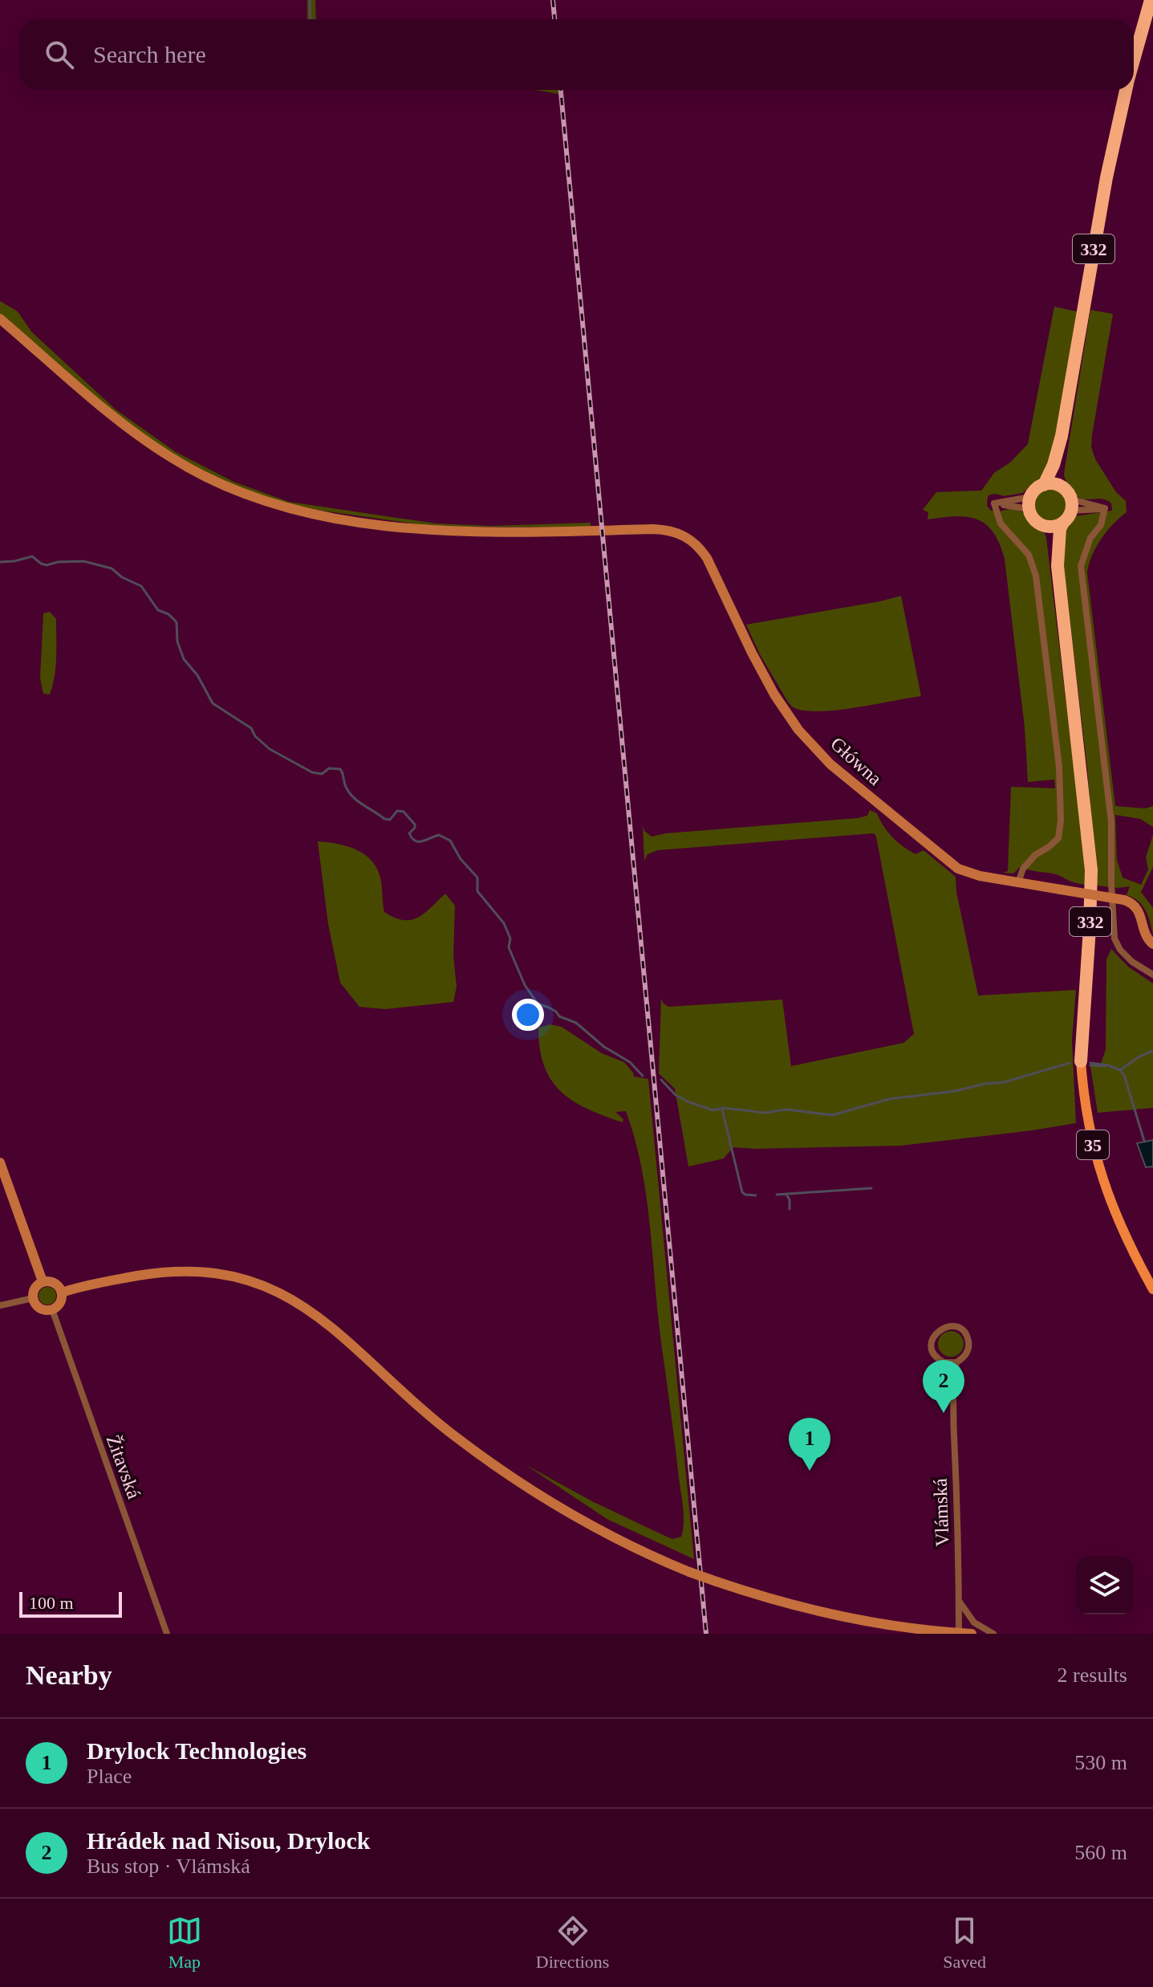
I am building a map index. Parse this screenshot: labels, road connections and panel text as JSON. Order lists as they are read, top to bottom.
{
  "streets": {
    "highway": ["332"],
    "main road": ["35"],
    "street": ["Główna", "Žitavská", "Vlámská"]
  },
  "crossings": [
    ["332", "35"]
  ],
  "scale_bar": "100 m",
  "page": {
    "search": "Search here",
    "pins": ["2", "1"],
    "scale": "100 m",
    "heading": ["Nearby", "2 results"],
    "list": [
      {
        "mark": "1",
        "name": "Drylock Technologies",
        "note": "Place",
        "value": "530 m"
      },
      {
        "mark": "2",
        "name": "Hrádek nad Nisou, Drylock",
        "note": "Bus stop · Vlámská",
        "value": "560 m"
      }
    ],
    "nav": ["Map", "Directions", "Saved"]
  }
}
